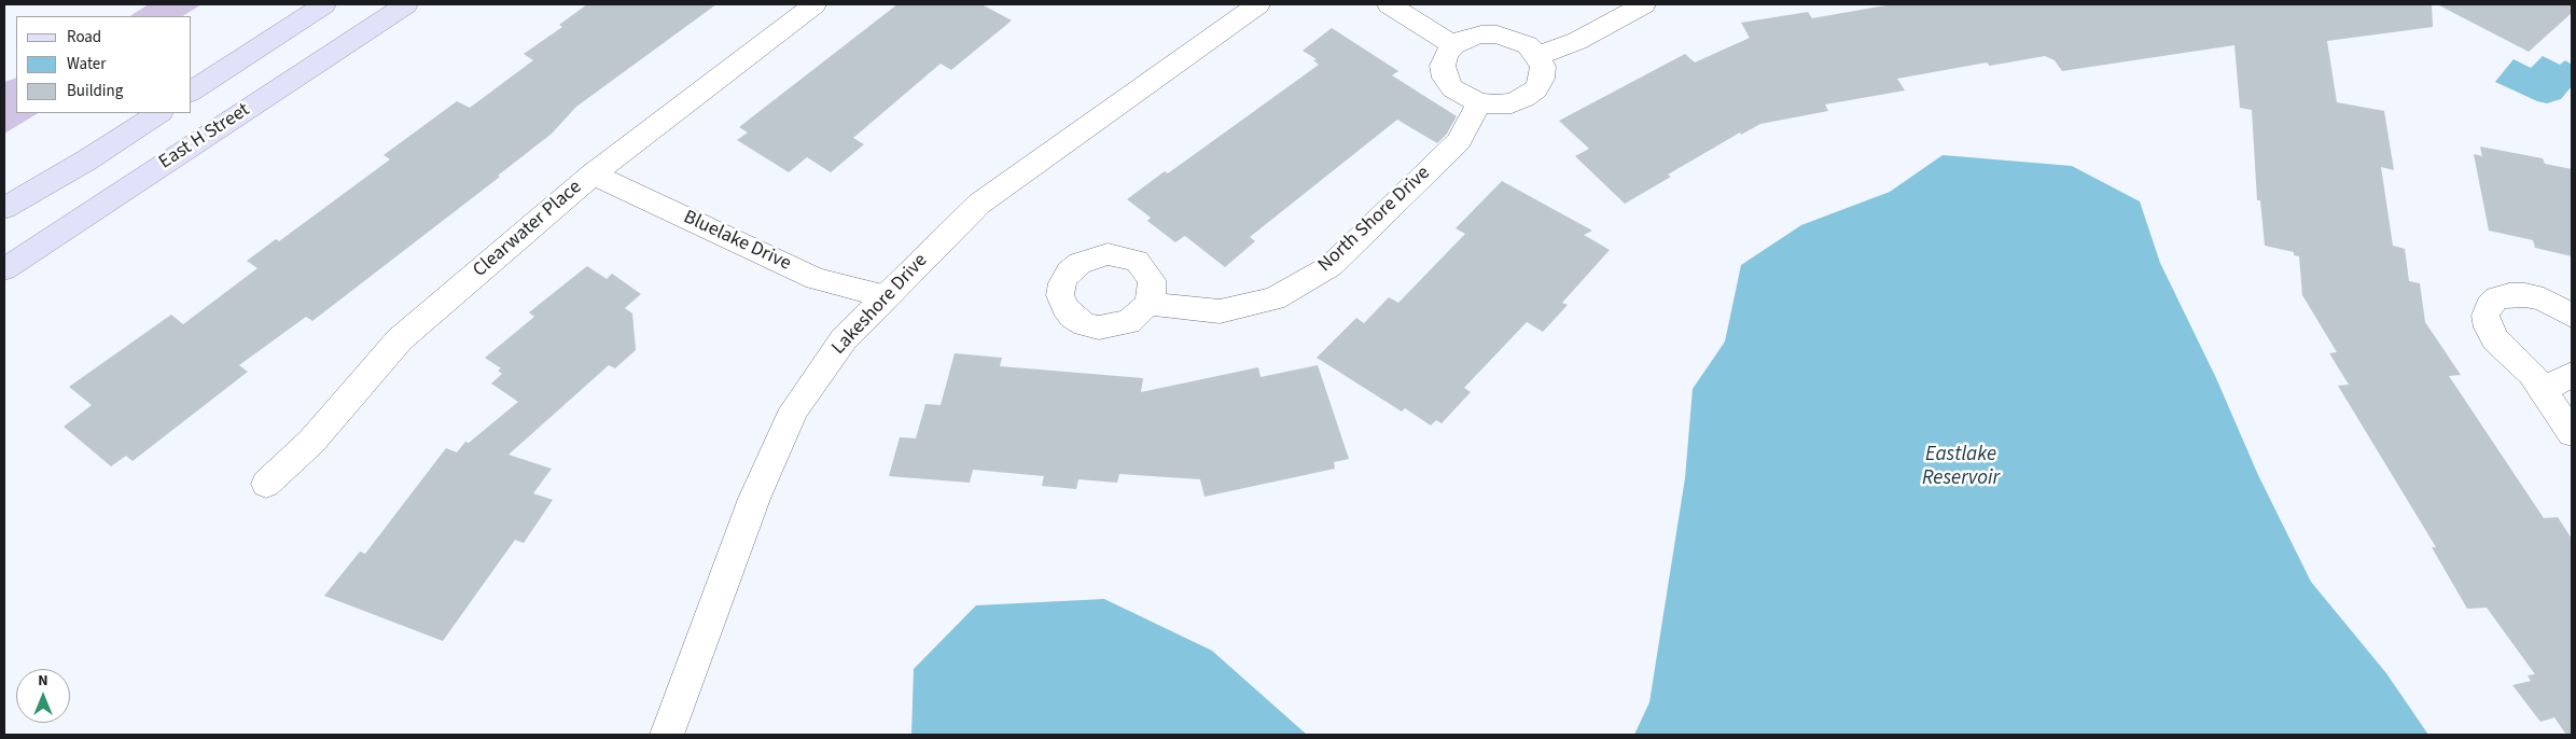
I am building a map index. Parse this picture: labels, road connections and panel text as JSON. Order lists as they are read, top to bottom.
{
  "streets": {
    "main road": ["East H Street"],
    "street": [
      "North Shore Drive",
      "Clearwater Place",
      "Bluelake Drive",
      "Lakeshore Drive"
    ]
  },
  "crossings": [
    ["Clearwater Place", "Bluelake Drive"],
    ["Bluelake Drive", "Lakeshore Drive"]
  ],
  "water": ["Eastlake Reservoir"],
  "legend": ["Road", "Water", "Building"],
  "north": "top"
}
